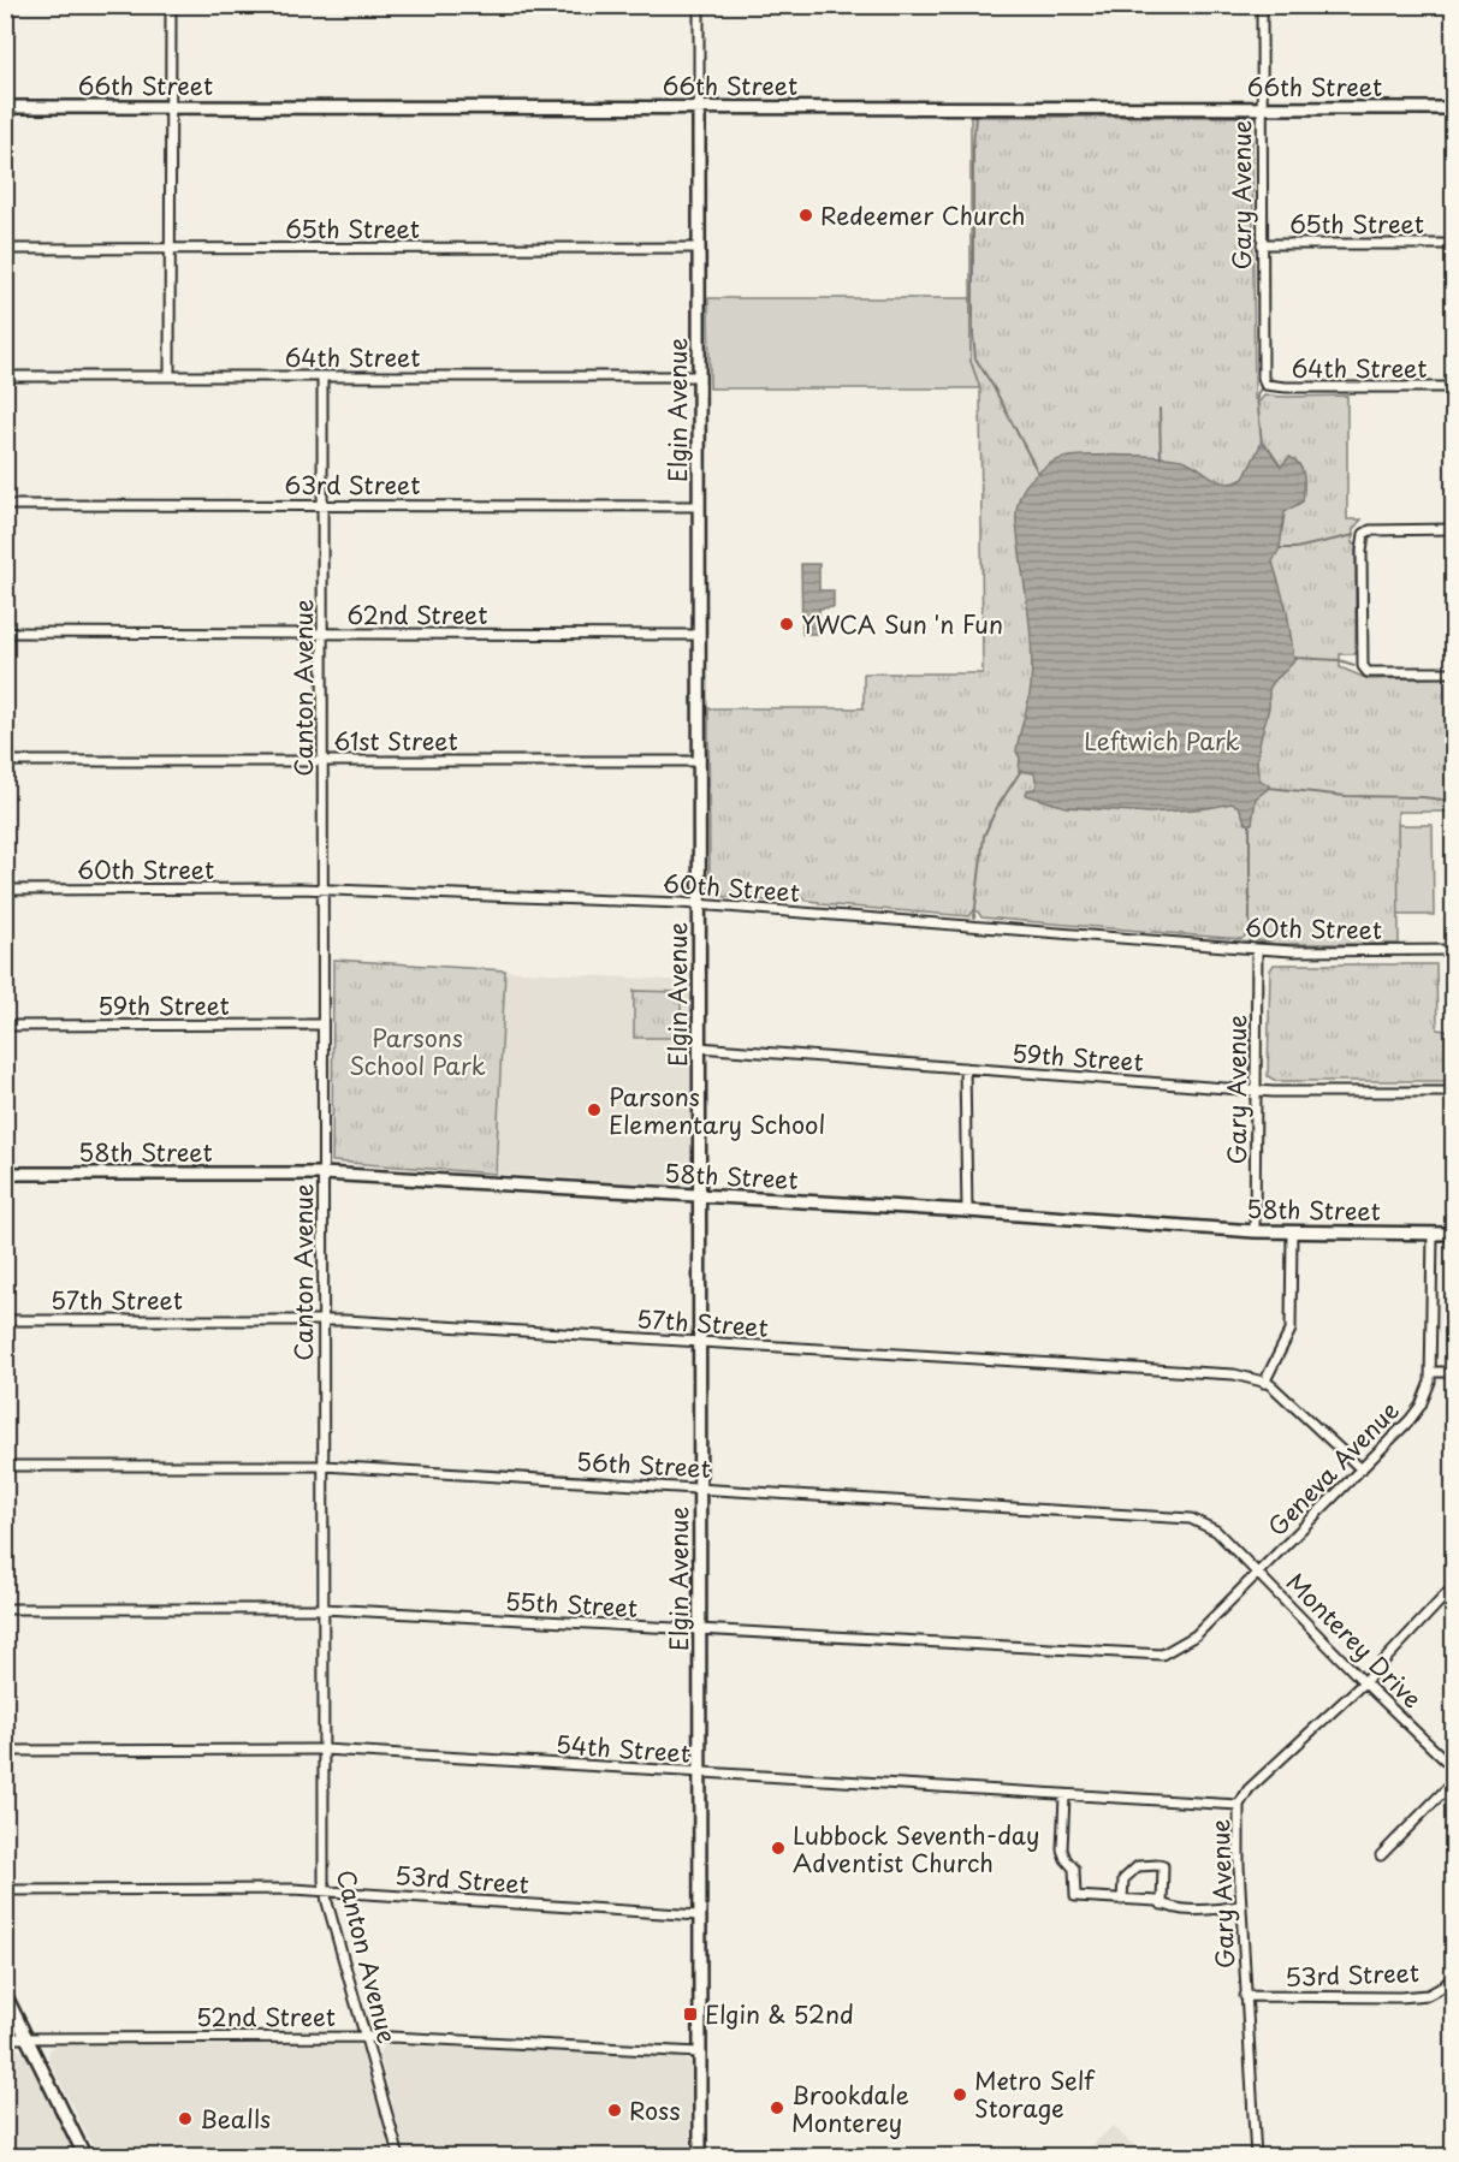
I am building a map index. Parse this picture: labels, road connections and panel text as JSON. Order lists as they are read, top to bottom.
{
  "streets": {
    "street": [
      "66th Street",
      "Gary Avenue",
      "65th Street",
      "64th Street",
      "Elgin Avenue",
      "63rd Street",
      "62nd Street",
      "Canton Avenue",
      "61st Street",
      "60th Street",
      "59th Street",
      "58th Street",
      "57th Street",
      "56th Street",
      "Geneva Avenue",
      "55th Street",
      "Monterey Drive",
      "54th Street",
      "53rd Street",
      "52nd Street"
    ]
  },
  "crossings": [
    ["66th Street", "Gary Avenue"],
    ["66th Street", "Elgin Avenue"],
    ["Gary Avenue", "65th Street"],
    ["Gary Avenue", "64th Street"],
    ["Gary Avenue", "60th Street"],
    ["Gary Avenue", "59th Street"],
    ["Gary Avenue", "58th Street"],
    ["Gary Avenue", "Monterey Drive"],
    ["Gary Avenue", "54th Street"],
    ["Gary Avenue", "53rd Street"],
    ["65th Street", "Elgin Avenue"],
    ["64th Street", "Elgin Avenue"],
    ["64th Street", "Canton Avenue"],
    ["Elgin Avenue", "63rd Street"],
    ["Elgin Avenue", "62nd Street"],
    ["Elgin Avenue", "61st Street"],
    ["Elgin Avenue", "60th Street"],
    ["Elgin Avenue", "59th Street"],
    ["Elgin Avenue", "58th Street"],
    ["Elgin Avenue", "57th Street"],
    ["Elgin Avenue", "56th Street"],
    ["Elgin Avenue", "55th Street"],
    ["Elgin Avenue", "54th Street"],
    ["Elgin Avenue", "53rd Street"],
    ["Elgin Avenue", "52nd Street"],
    ["63rd Street", "Canton Avenue"],
    ["62nd Street", "Canton Avenue"],
    ["Canton Avenue", "61st Street"],
    ["Canton Avenue", "60th Street"],
    ["Canton Avenue", "59th Street"],
    ["Canton Avenue", "58th Street"],
    ["Canton Avenue", "57th Street"],
    ["Canton Avenue", "56th Street"],
    ["Canton Avenue", "55th Street"],
    ["Canton Avenue", "54th Street"],
    ["Canton Avenue", "53rd Street"],
    ["Canton Avenue", "52nd Street"],
    ["58th Street", "Geneva Avenue"],
    ["57th Street", "Geneva Avenue"],
    ["56th Street", "Geneva Avenue"],
    ["56th Street", "Monterey Drive"],
    ["Geneva Avenue", "55th Street"],
    ["Geneva Avenue", "Monterey Drive"]
  ],
  "parks": ["Leftwich Park", "Parsons School Park"],
  "places": {
    "other": [
      "Redeemer Church",
      "YWCA Sun 'n Fun",
      "Parsons Elementary School",
      "Lubbock Seventh-day Adventist Church",
      "Metro Self Storage",
      "Brookdale Monterey",
      "Ross",
      "Bealls"
    ],
    "transit": ["Elgin & 52nd"]
  }
}
